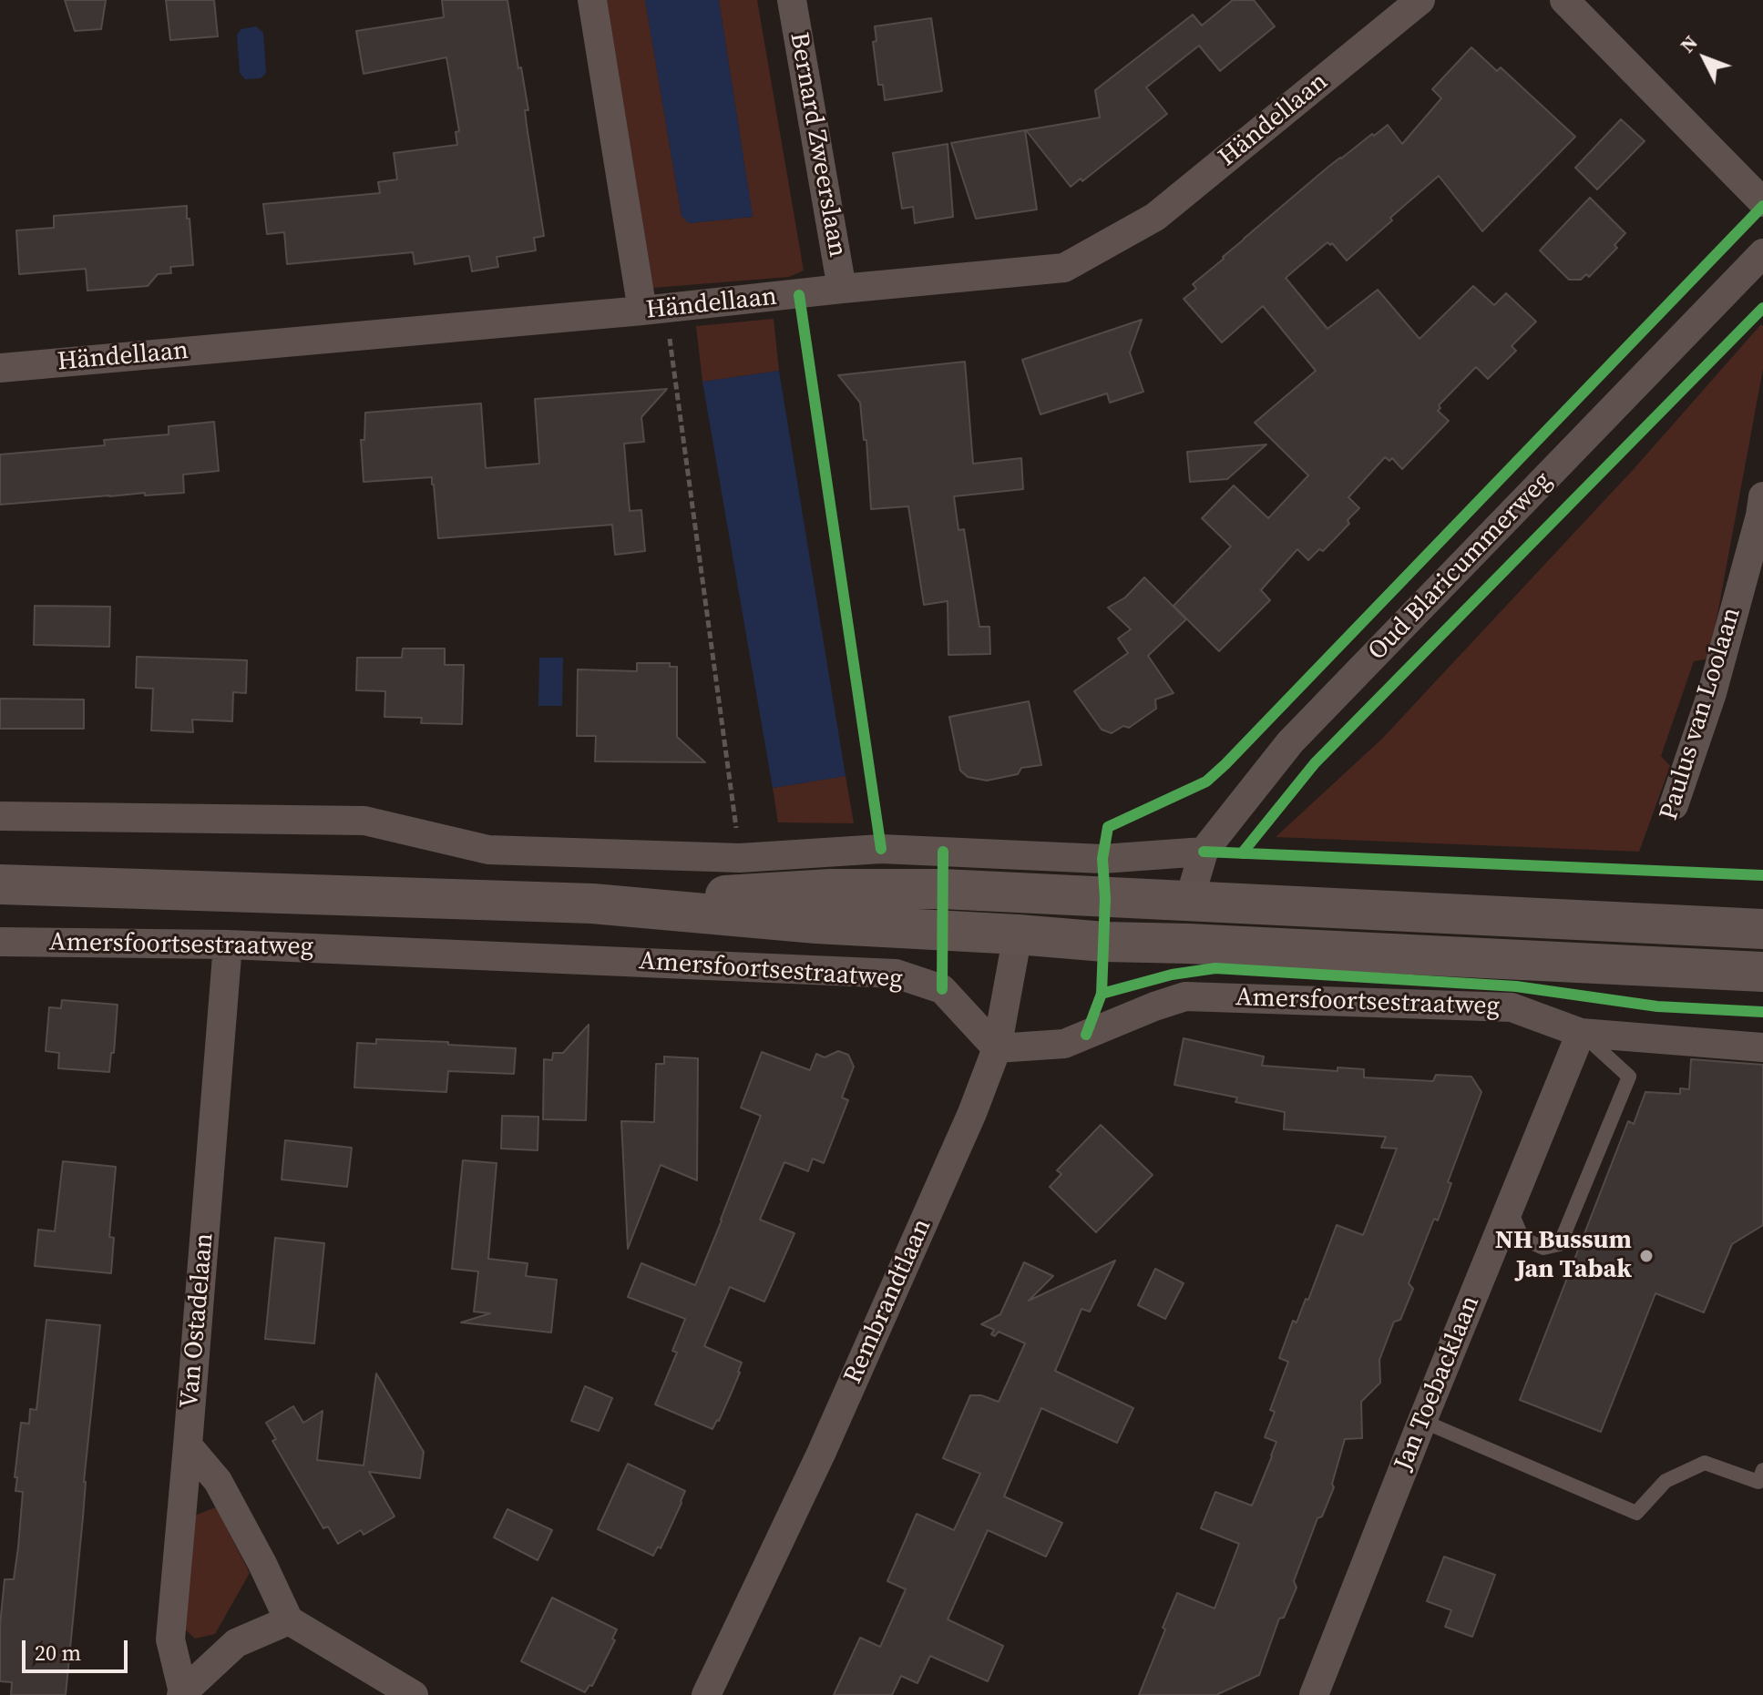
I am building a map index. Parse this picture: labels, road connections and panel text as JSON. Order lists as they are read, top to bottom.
{
  "streets": {
    "main road": ["Amersfoortsestraatweg", "Rembrandtlaan"],
    "street": [
      "Händellaan",
      "Bernard Zweerslaan",
      "Oud Blaricummerweg",
      "Paulus van Loolaan",
      "Van Ostadelaan",
      "Jan Toebacklaan"
    ]
  },
  "crossings": [
    ["Händellaan", "Bernard Zweerslaan"],
    ["Oud Blaricummerweg", "Amersfoortsestraatweg"],
    ["Amersfoortsestraatweg", "Rembrandtlaan"],
    ["Amersfoortsestraatweg", "Van Ostadelaan"],
    ["Amersfoortsestraatweg", "Jan Toebacklaan"]
  ],
  "places": ["NH Bussum Jan Tabak"],
  "scale_bar": "20 m",
  "north": "top left"
}
